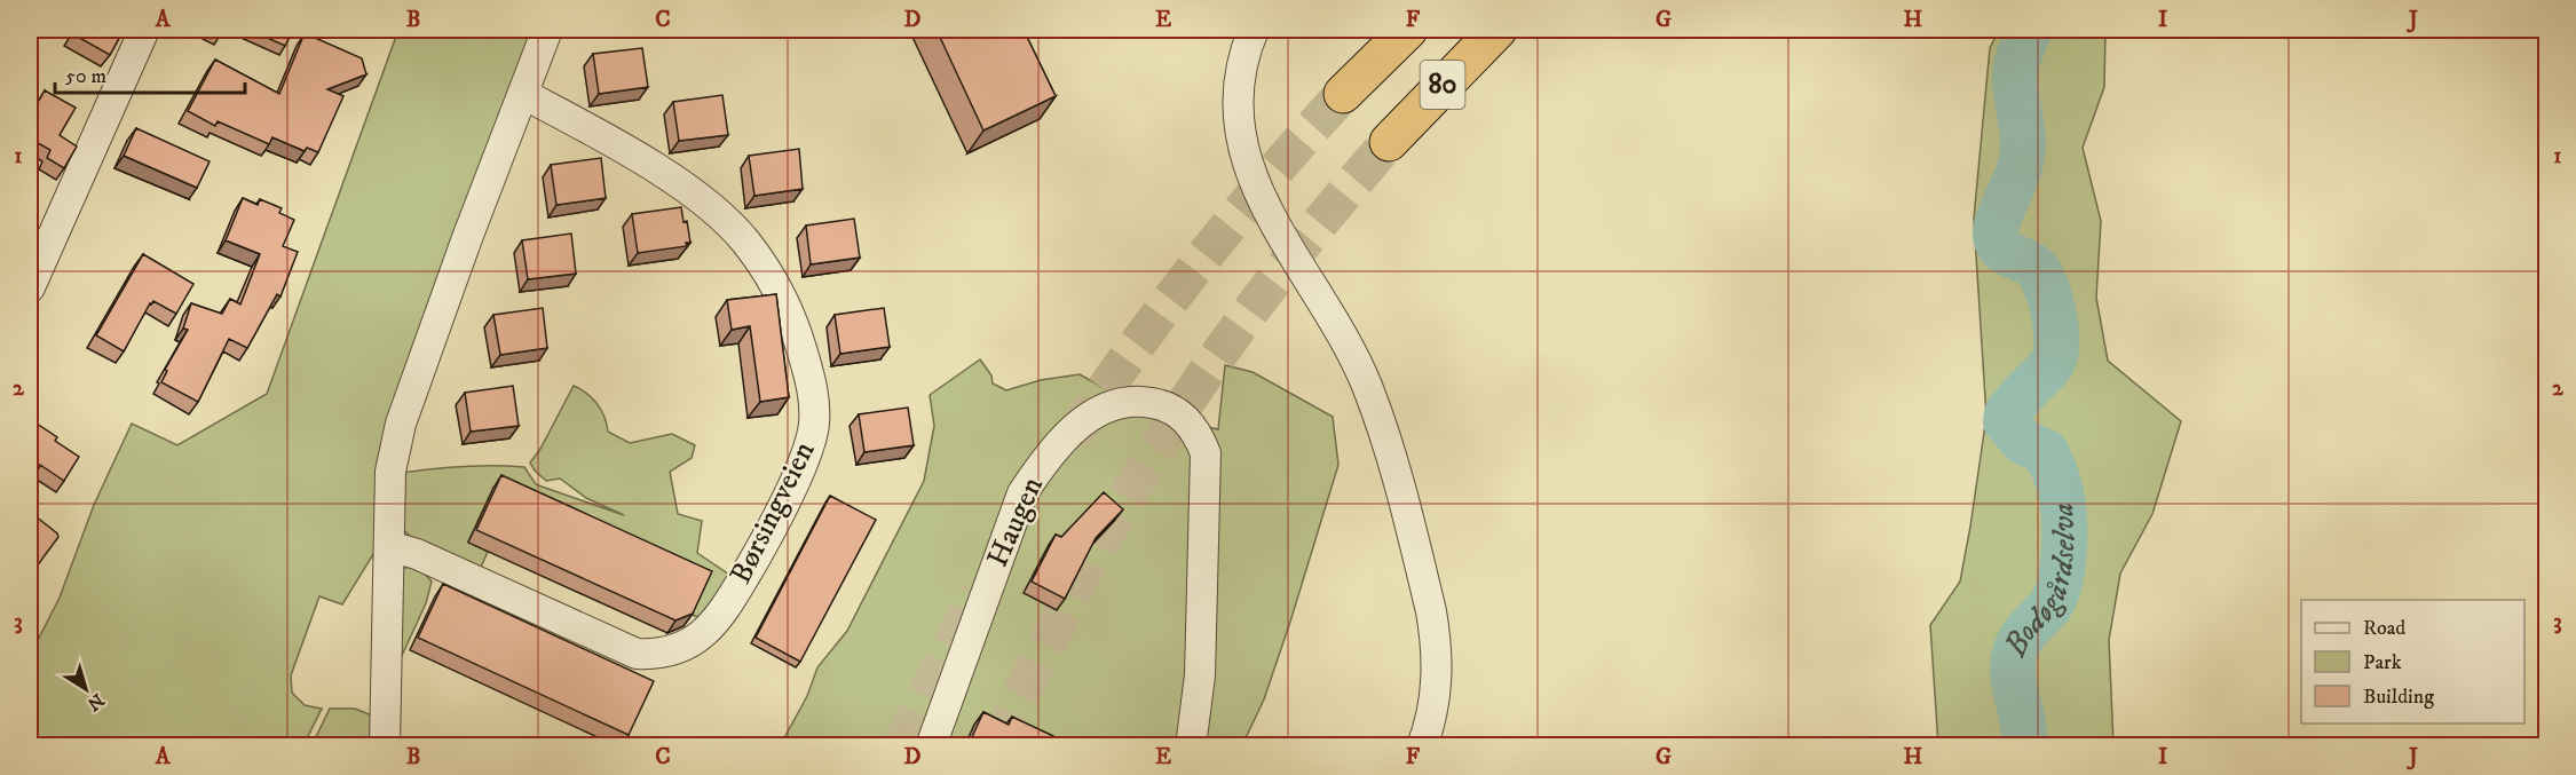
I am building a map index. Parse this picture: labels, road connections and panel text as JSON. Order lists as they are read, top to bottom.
{
  "streets": {
    "highway": ["80"],
    "street": ["Børsingveien", "Haugen"]
  },
  "water": ["Bodøgårdselva"],
  "legend": ["Road", "Park", "Building"],
  "scale_bar": "50 m",
  "north": "bottom right",
  "grid": {
    "columns": [
      "A",
      "B",
      "C",
      "D",
      "E",
      "F",
      "G",
      "H",
      "I",
      "J"
    ],
    "rows": ["1", "2", "3"]
  }
}
